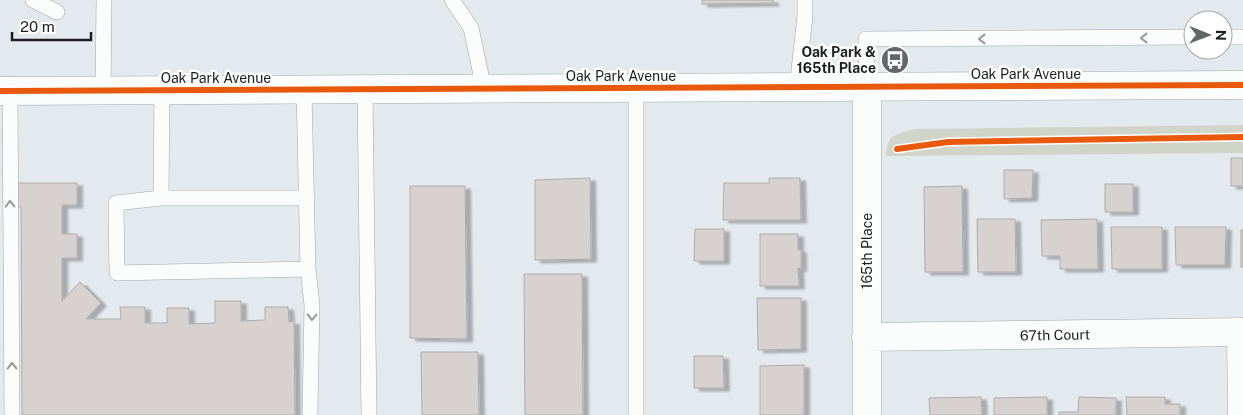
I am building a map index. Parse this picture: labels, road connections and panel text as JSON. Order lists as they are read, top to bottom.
{
  "streets": {
    "street": ["Oak Park Avenue", "165th Place", "67th Court"]
  },
  "crossings": [
    ["Oak Park Avenue", "165th Place"],
    ["165th Place", "67th Court"]
  ],
  "places": {
    "bus stop": ["Oak Park & 165th Place"]
  },
  "scale_bar": "20 m",
  "north": "right"
}
